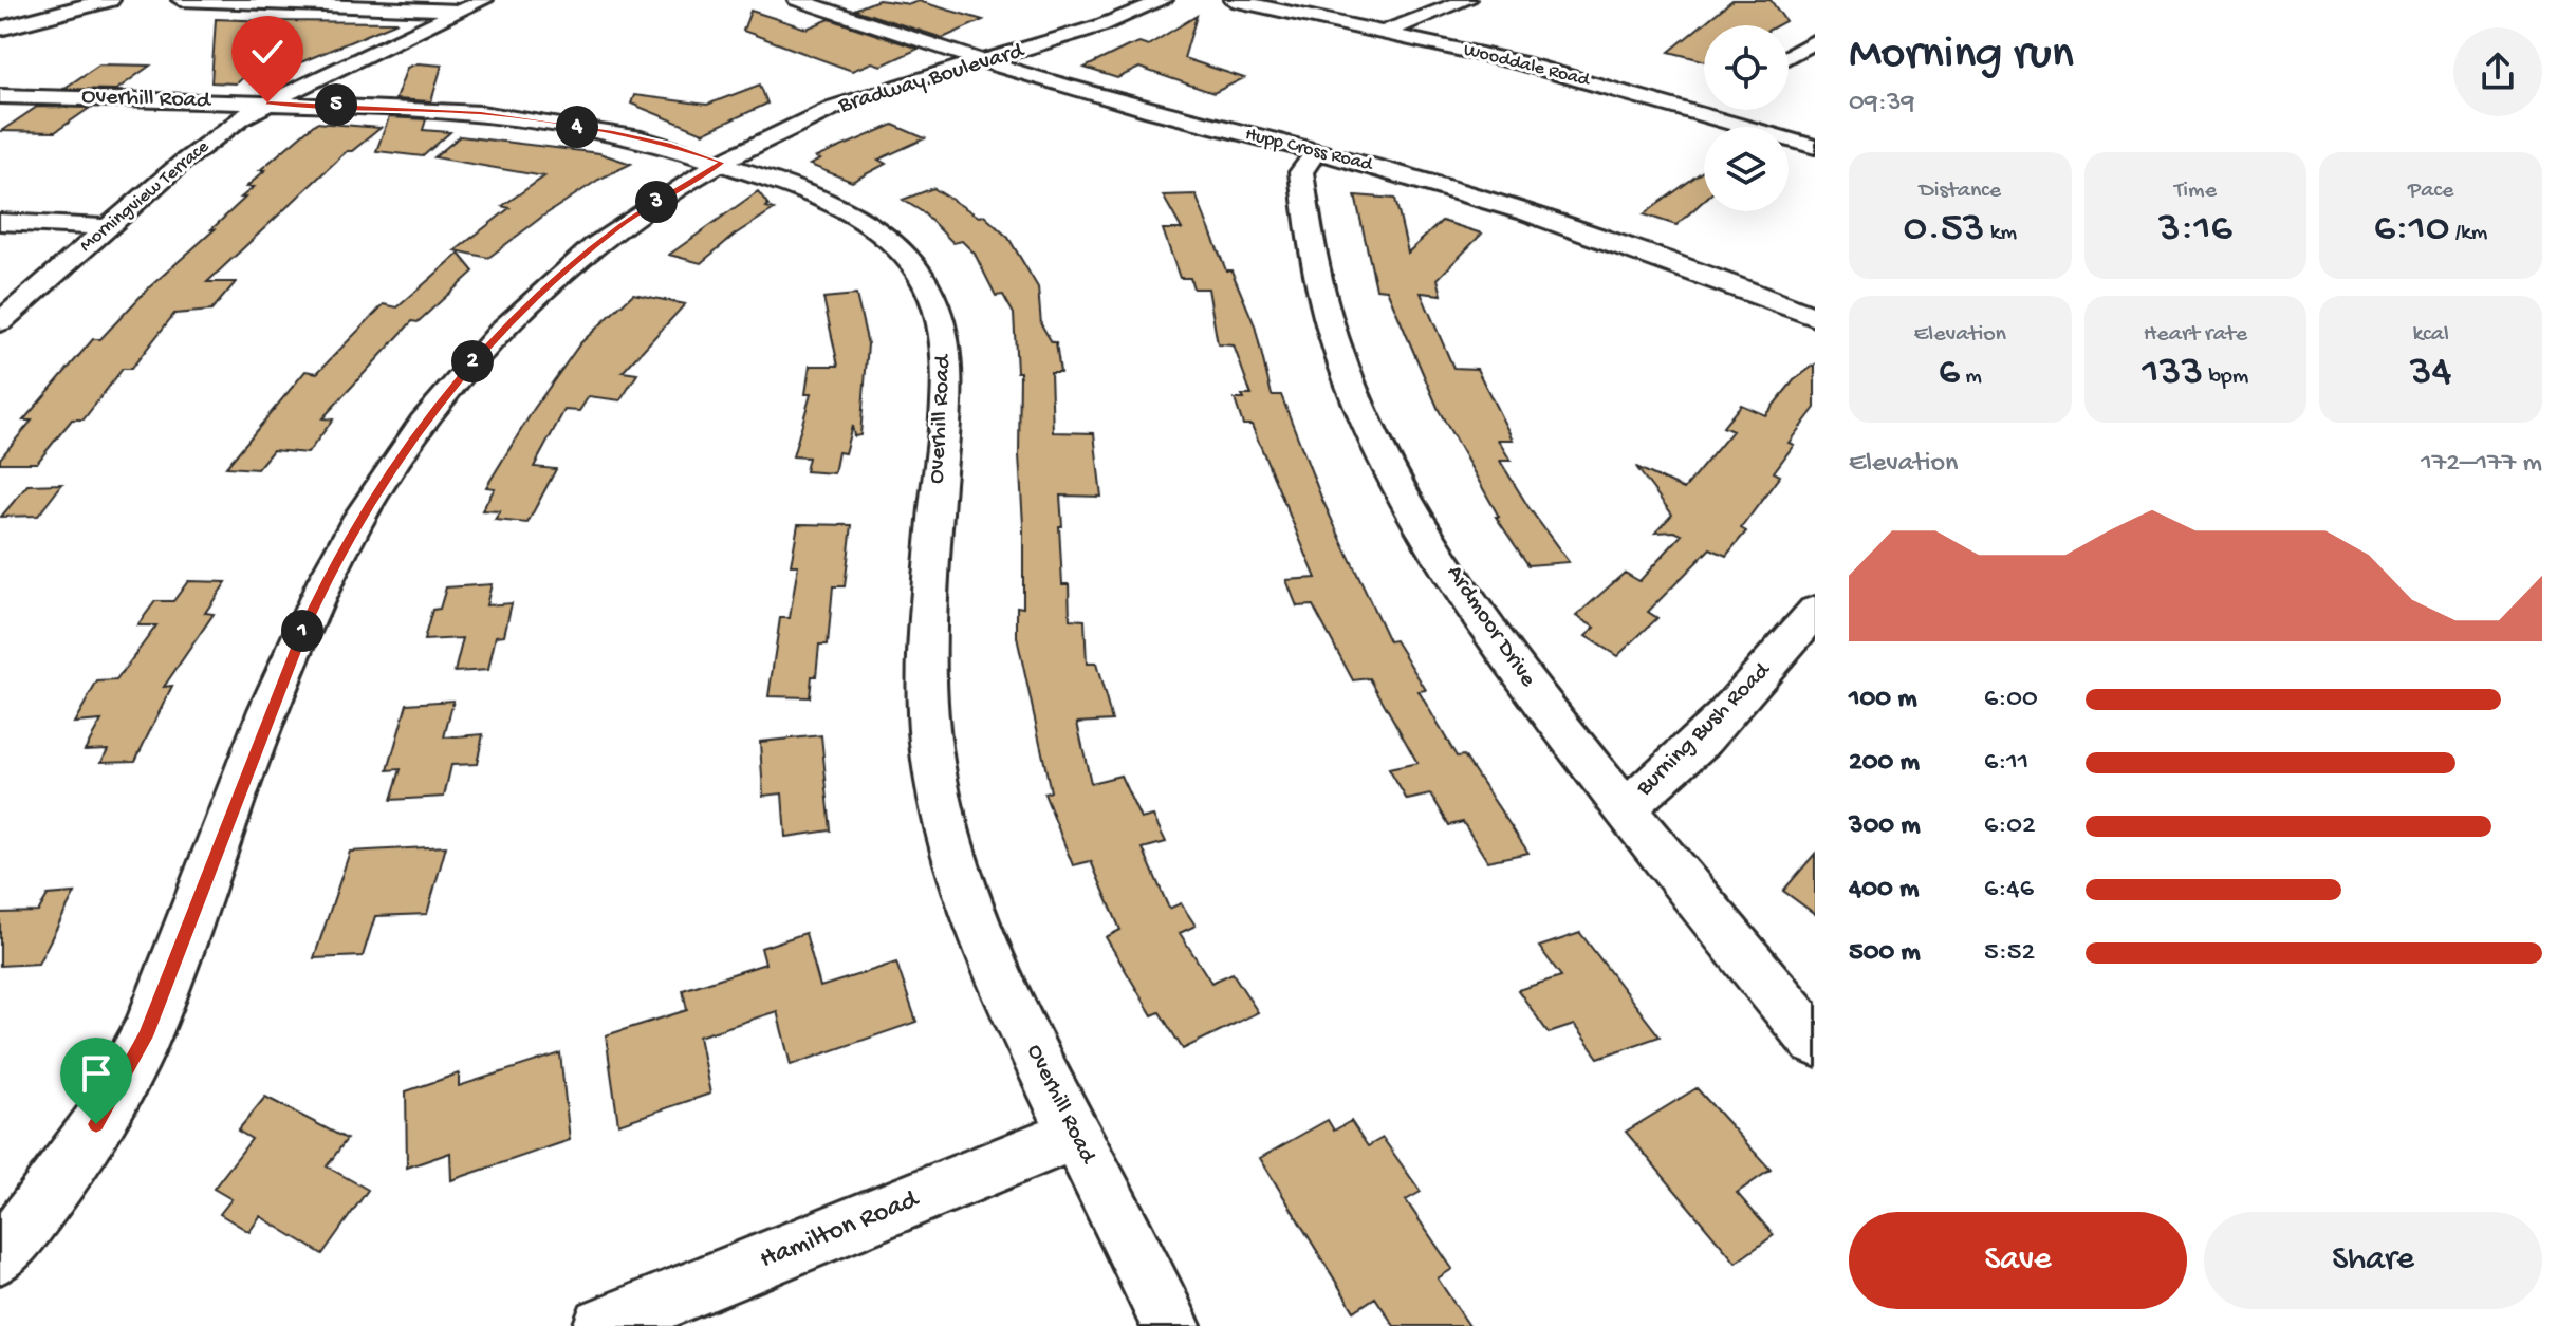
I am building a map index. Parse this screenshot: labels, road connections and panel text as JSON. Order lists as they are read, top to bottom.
{
  "streets": {
    "street": [
      "Wooddale Road",
      "Bradway Boulevard",
      "Overhill Road",
      "Hupp Cross Road",
      "Morningview Terrace",
      "Ardmoor Drive",
      "Burning Bush Road",
      "Hamilton Road"
    ]
  },
  "crossings": [
    ["Bradway Boulevard", "Overhill Road"],
    ["Bradway Boulevard", "Hupp Cross Road"],
    ["Overhill Road", "Morningview Terrace"],
    ["Overhill Road", "Hamilton Road"],
    ["Hupp Cross Road", "Ardmoor Drive"],
    ["Ardmoor Drive", "Burning Bush Road"]
  ],
  "page": {
    "heading": ["Morning run", "09:39"],
    "pins": [
      "5",
      "4",
      "3",
      "2",
      "1"
    ],
    "stats": [
      ["Distance", "0.53 km"],
      ["Time", "3:16"],
      ["Pace", "6:10 /km"],
      ["Elevation", "6 m"],
      ["Heart rate", "133 bpm"],
      ["kcal", "34"]
    ],
    "chart": ["Elevation", "172–177 m"],
    "list": [
      {
        "name": "100 m",
        "note": "6:00"
      },
      {
        "name": "200 m",
        "note": "6:11"
      },
      {
        "name": "300 m",
        "note": "6:02"
      },
      {
        "name": "400 m",
        "note": "6:46"
      },
      {
        "name": "500 m",
        "note": "5:52"
      }
    ],
    "buttons": ["Save", "Share"]
  }
}
